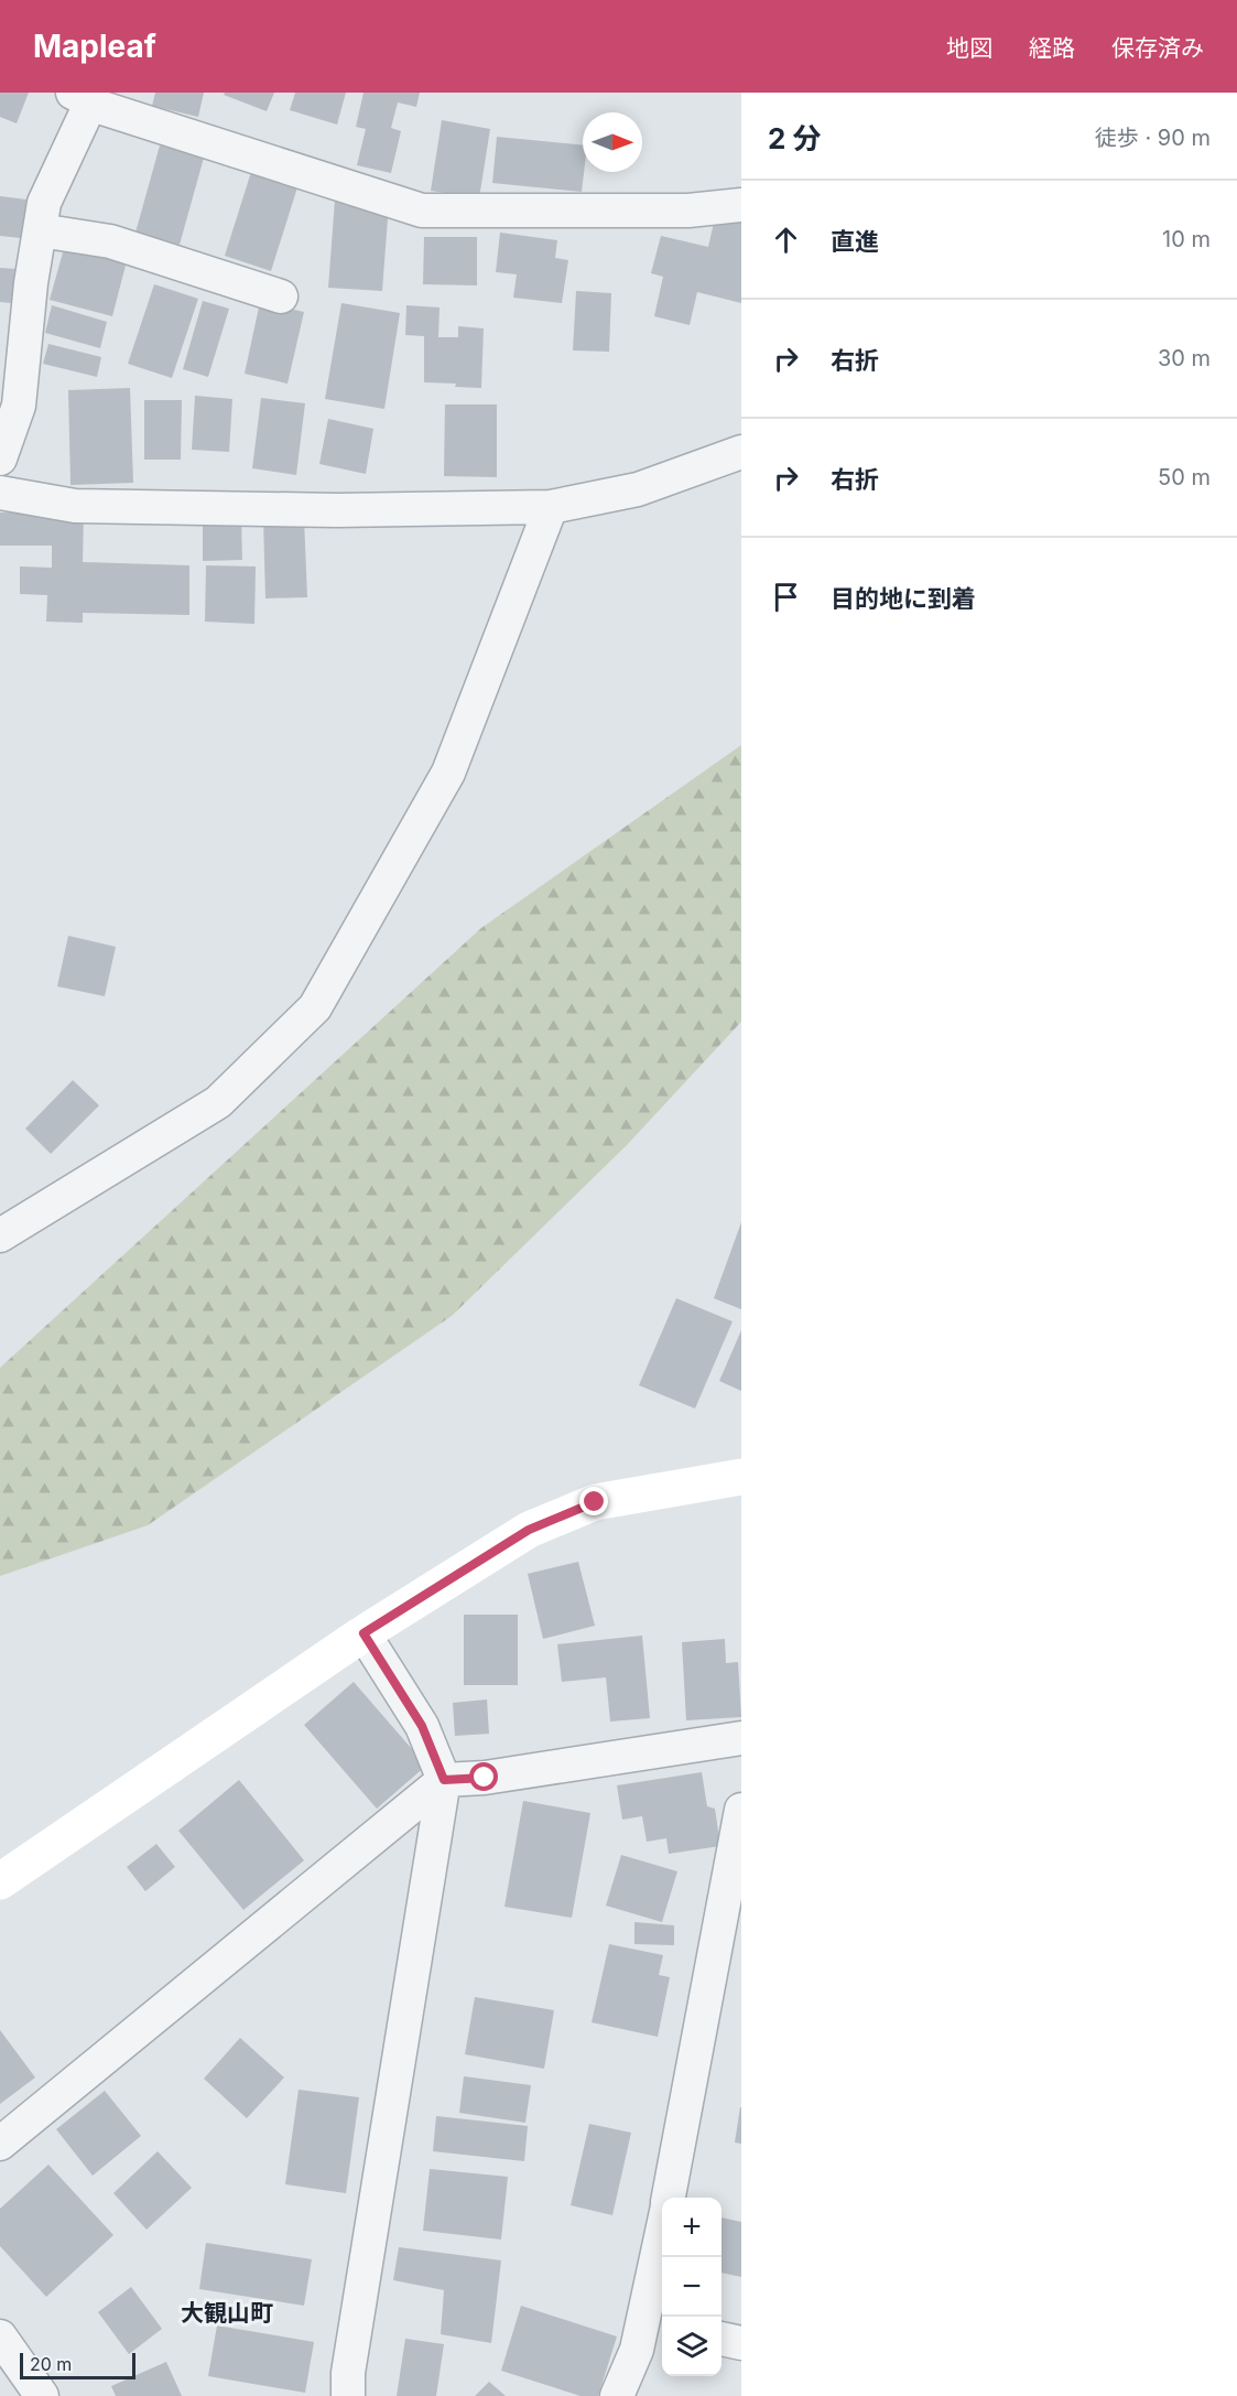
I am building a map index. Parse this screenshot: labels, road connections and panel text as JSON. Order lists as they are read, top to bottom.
{
  "districts": ["大観山町"],
  "scale_bar": "20 m",
  "north": "right",
  "page": {
    "header": "Mapleaf",
    "nav": ["地図", "経路", "保存済み"],
    "heading": ["2 分", "徒歩 · 90 m"],
    "list": [
      ["直進", "10 m"],
      ["右折", "30 m"],
      ["右折", "50 m"],
      "目的地に到着"
    ],
    "map_buttons": ["+", "−"],
    "scale": "20 m"
  }
}
